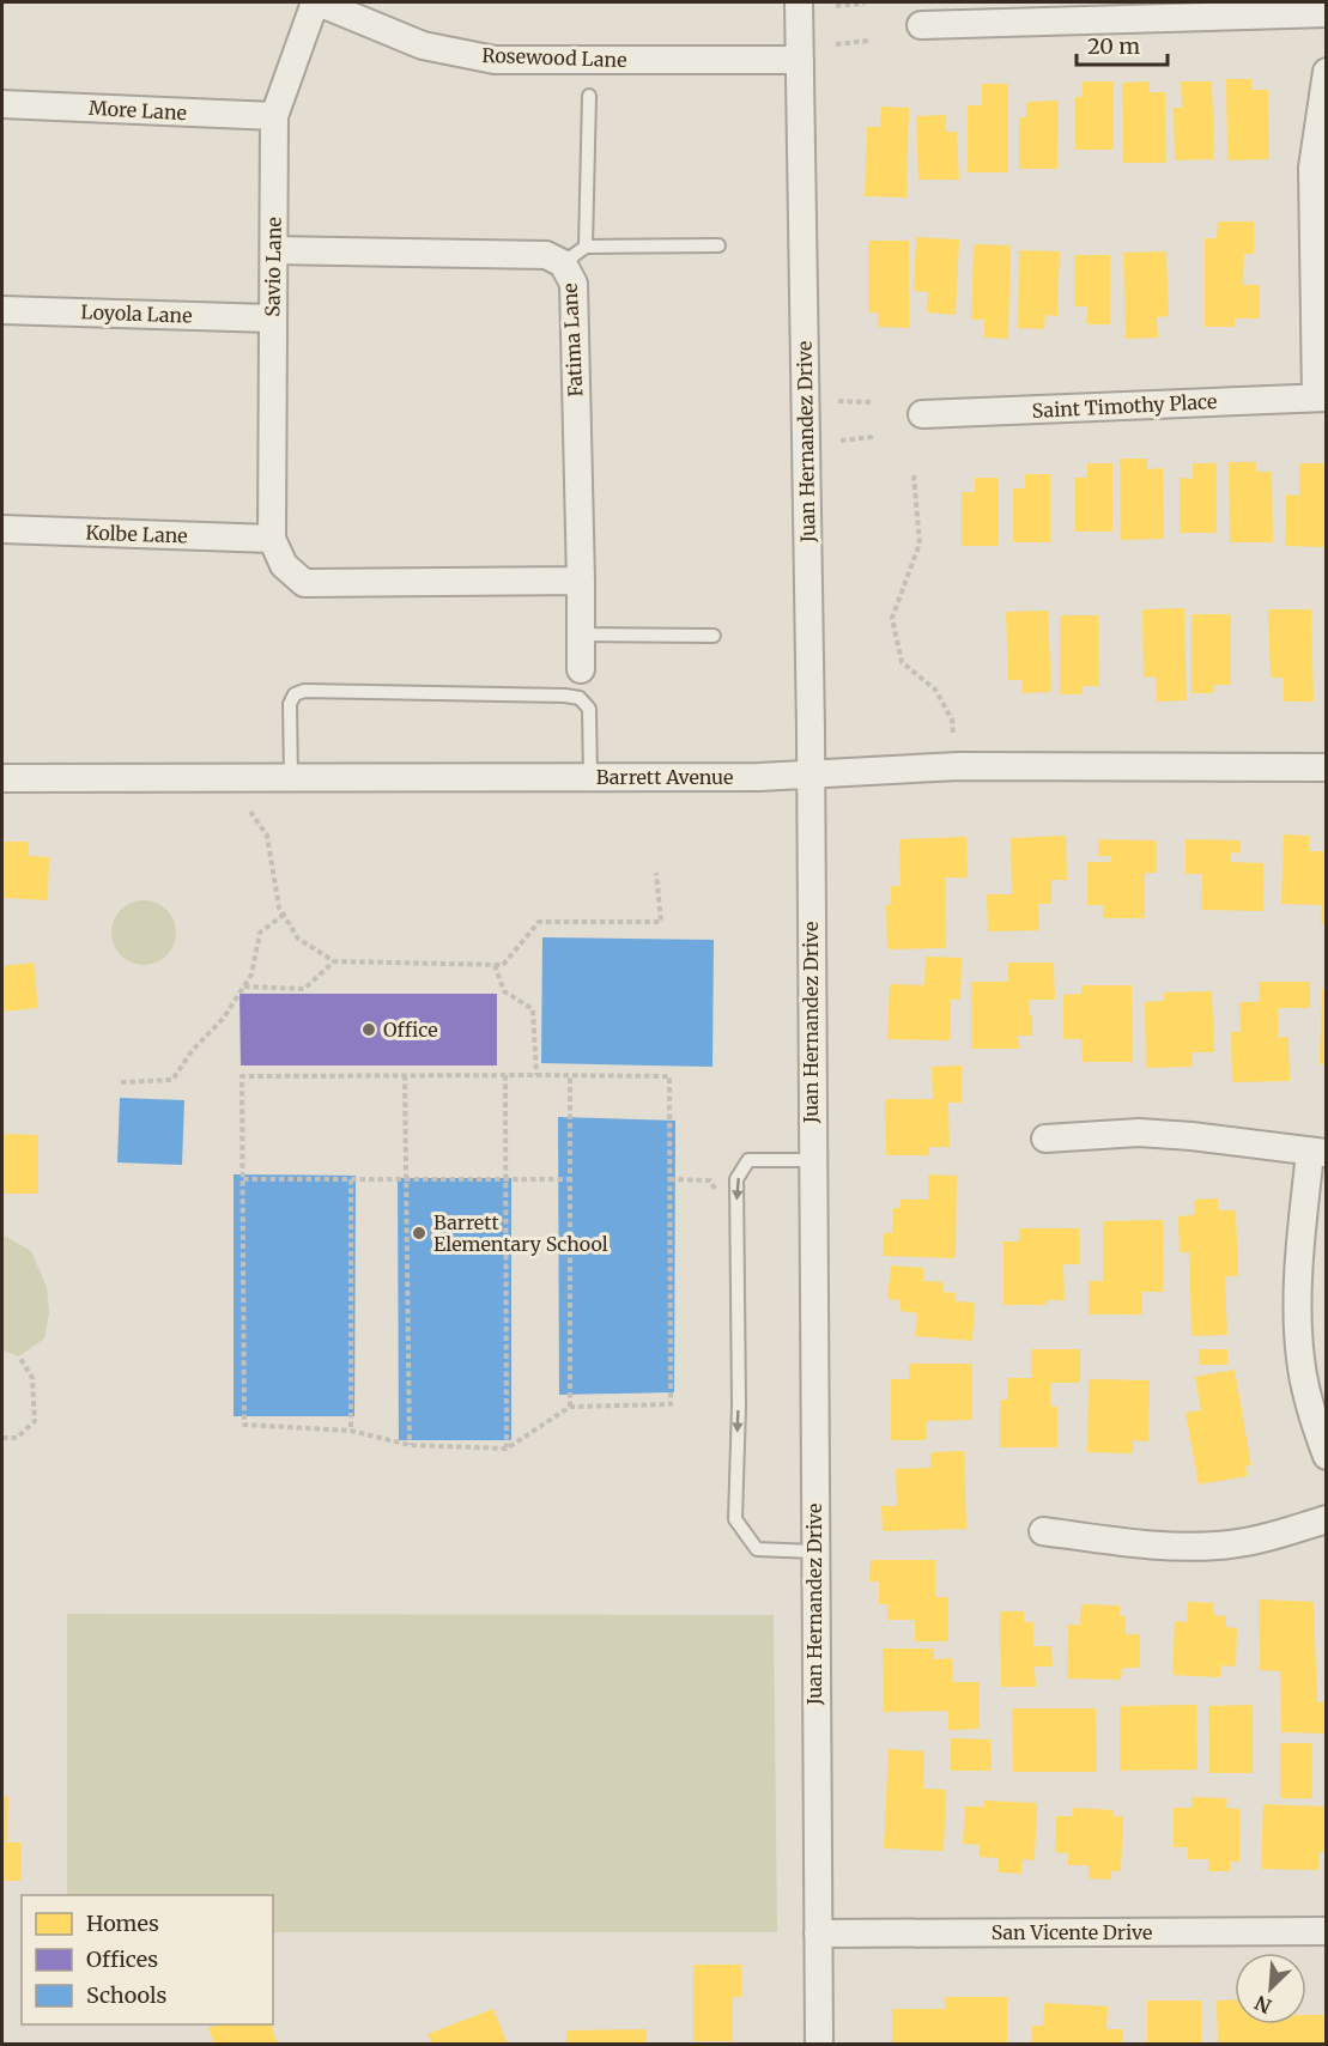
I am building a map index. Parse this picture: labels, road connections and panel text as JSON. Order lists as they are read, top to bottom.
{
  "streets": {
    "street": [
      "Rosewood Lane",
      "More Lane",
      "Savio Lane",
      "Loyola Lane",
      "Fatima Lane",
      "Saint Timothy Place",
      "Juan Hernandez Drive",
      "Kolbe Lane",
      "Barrett Avenue",
      "San Vicente Drive"
    ]
  },
  "crossings": [
    ["Rosewood Lane", "Savio Lane"],
    ["Rosewood Lane", "Juan Hernandez Drive"],
    ["More Lane", "Savio Lane"],
    ["Savio Lane", "Loyola Lane"],
    ["Savio Lane", "Fatima Lane"],
    ["Savio Lane", "Kolbe Lane"],
    ["Juan Hernandez Drive", "Barrett Avenue"],
    ["Juan Hernandez Drive", "San Vicente Drive"]
  ],
  "places": ["Office", "Barrett Elementary School"],
  "legend": ["Homes", "Offices", "Schools"],
  "scale_bar": "20 m",
  "north": "bottom left"
}
